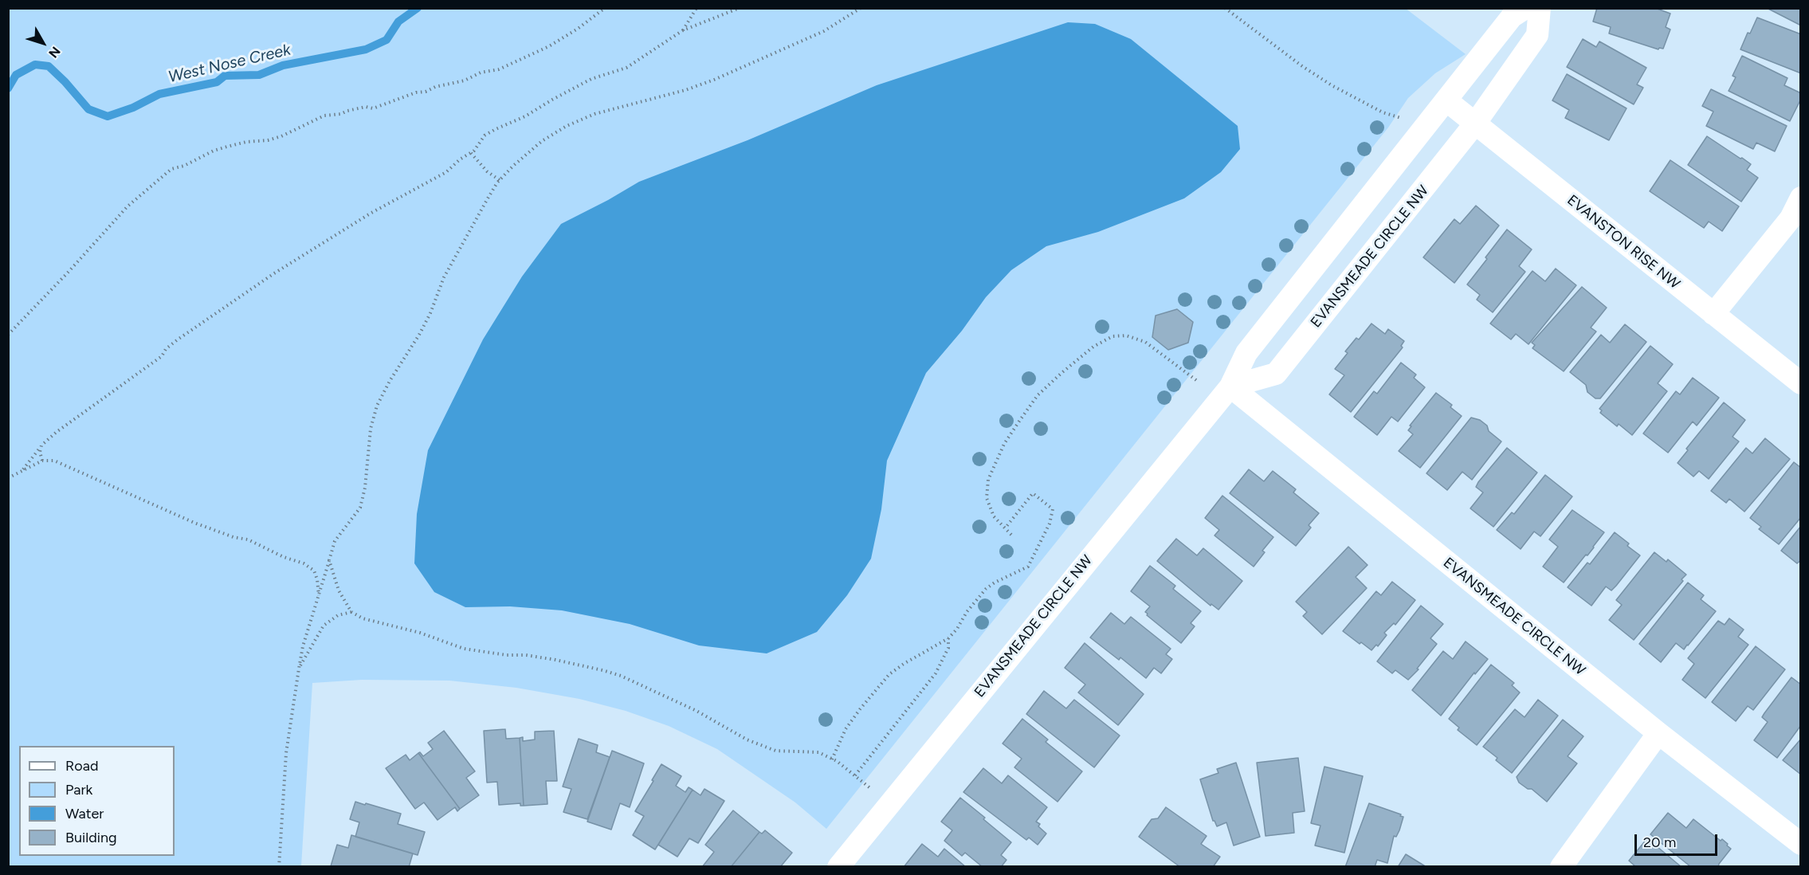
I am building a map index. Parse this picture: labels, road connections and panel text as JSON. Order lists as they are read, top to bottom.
{
  "streets": {
    "street": ["EVANSTON RISE NW", "EVANSMEADE CIRCLE NW"]
  },
  "crossings": [
    ["EVANSTON RISE NW", "EVANSMEADE CIRCLE NW"]
  ],
  "water": ["West Nose Creek"],
  "legend": [
    "Road",
    "Park",
    "Water",
    "Building"
  ],
  "scale_bar": "20 m",
  "north": "bottom right"
}
